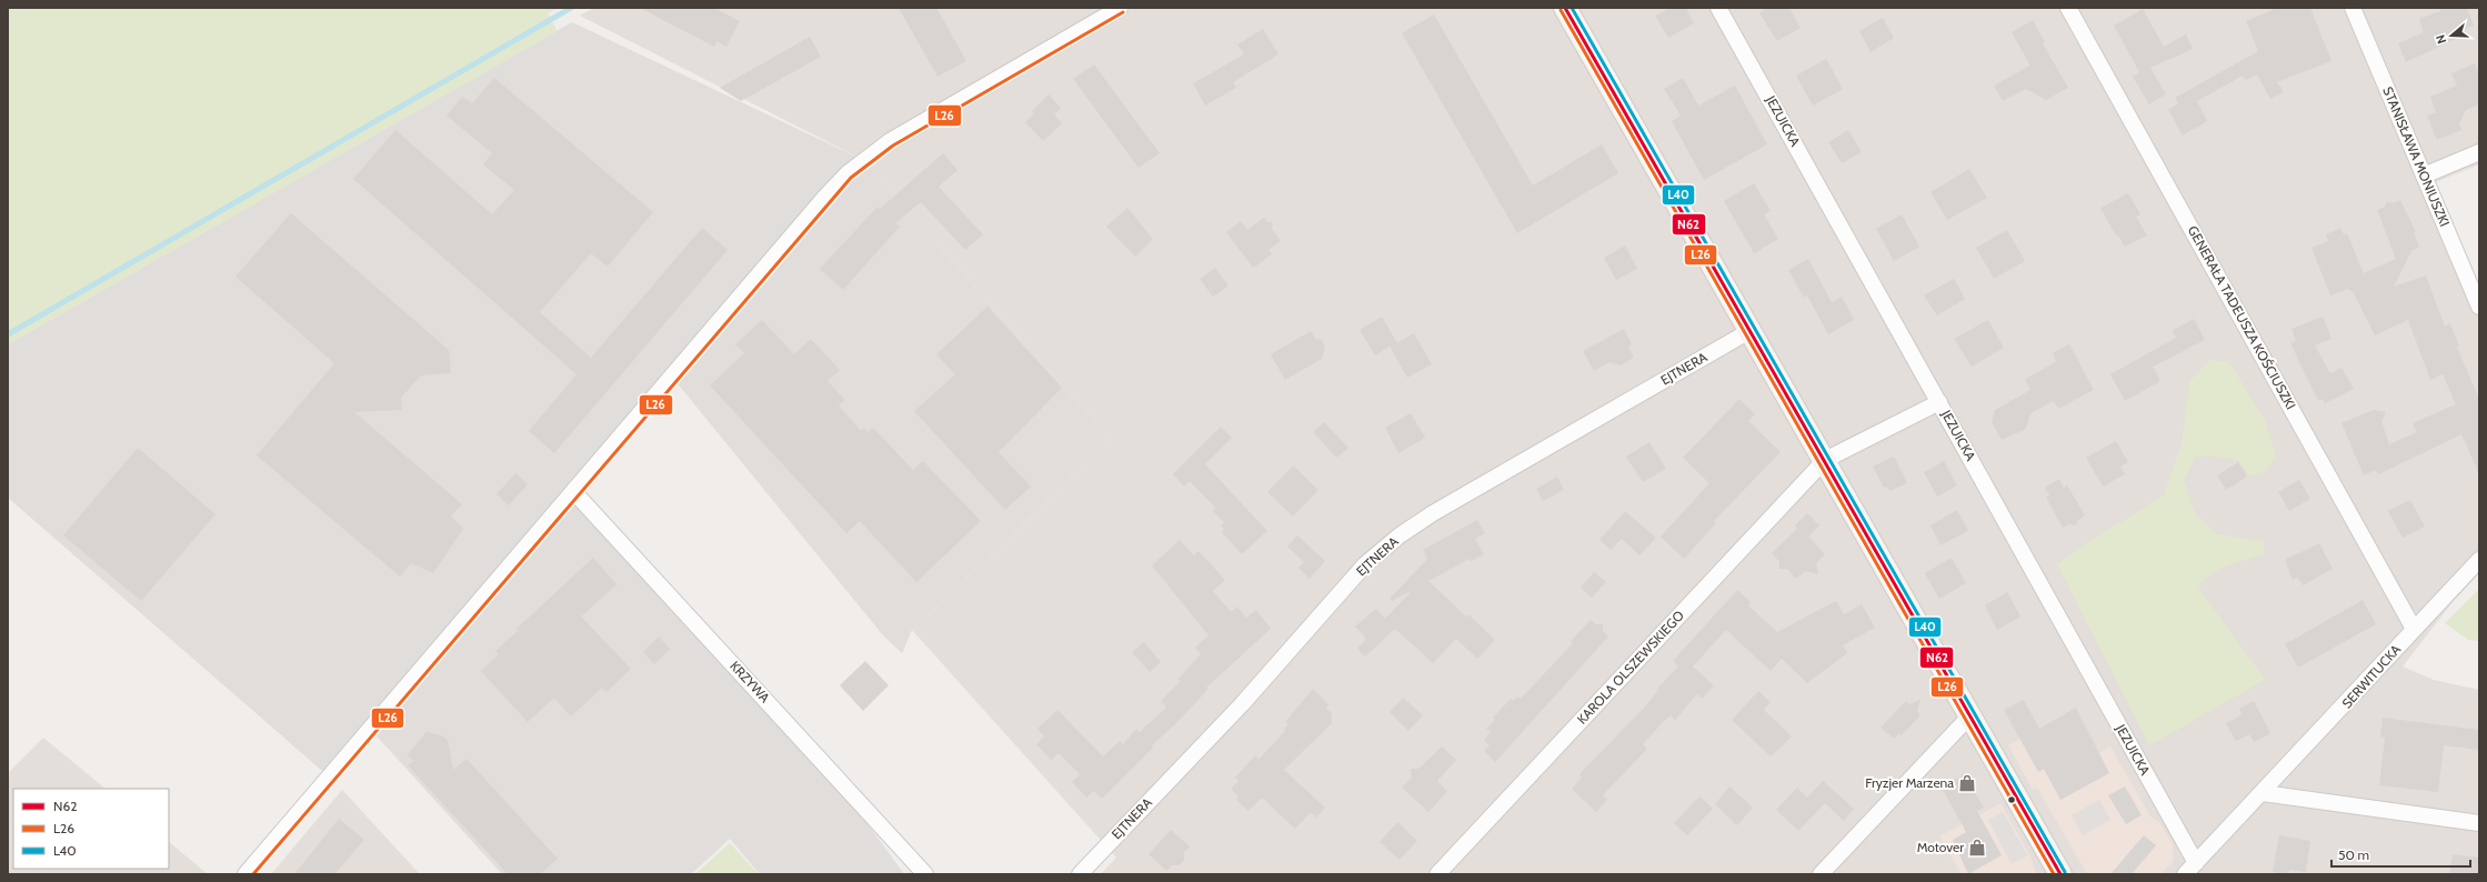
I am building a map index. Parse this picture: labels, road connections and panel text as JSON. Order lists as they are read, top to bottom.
{
  "streets": {
    "street": [
      "JEZUICKA",
      "STANISŁAWA MONIUSZKI",
      "GENERAŁA TADEUSZA KOŚCIUSZKI",
      "EJTNERA",
      "KAROLA OLSZEWSKIEGO",
      "SERWITUCKA",
      "KRZYWA"
    ]
  },
  "crossings": [
    ["JEZUICKA", "SERWITUCKA"],
    ["GENERAŁA TADEUSZA KOŚCIUSZKI", "SERWITUCKA"]
  ],
  "places": {
    "shop": ["Fryzjer Marzena", "Motover"]
  },
  "lines": ["transit line N62", "transit line L40", "transit line L26"],
  "legend": ["N62", "L26", "L40"],
  "scale_bar": "50 m",
  "north": "left"
}
